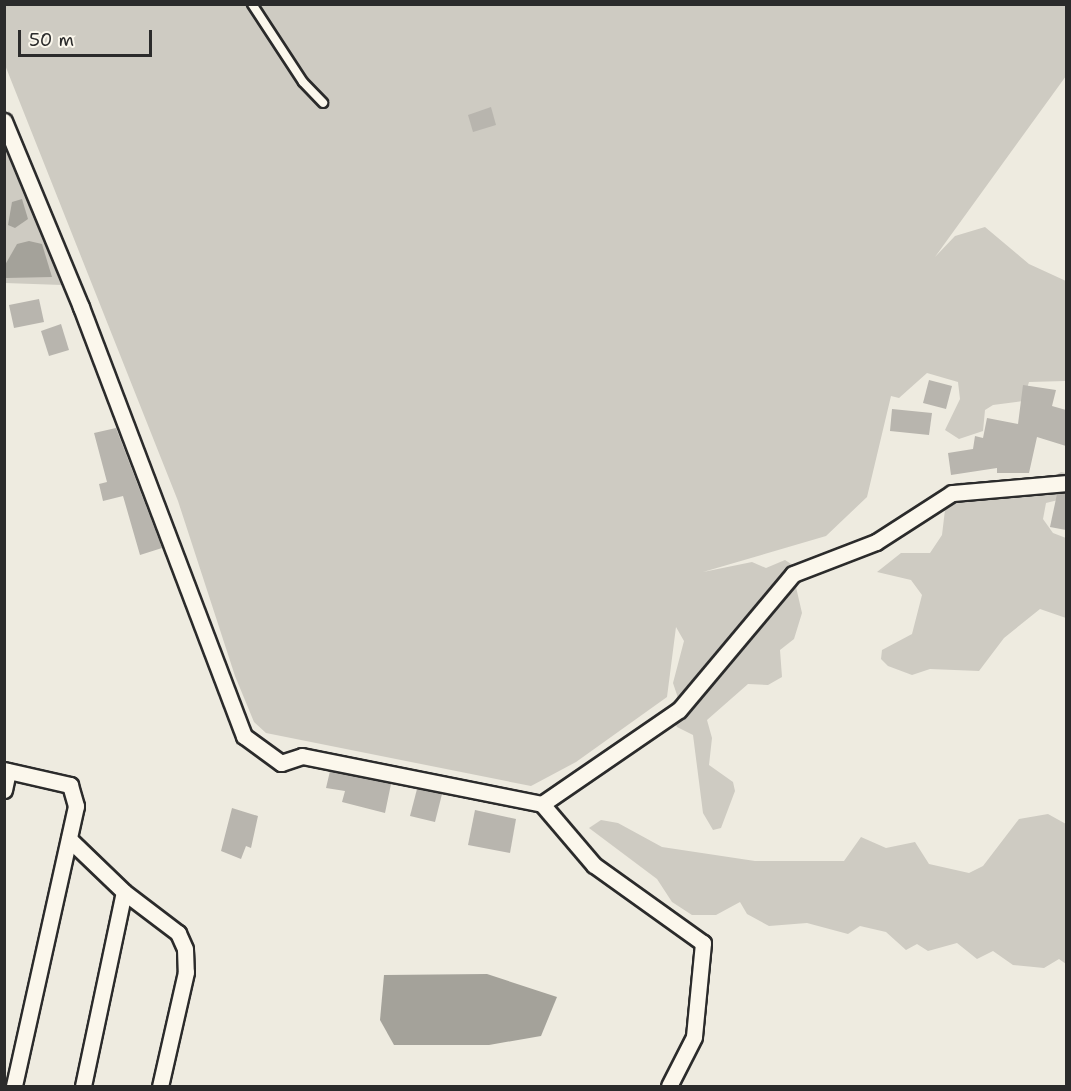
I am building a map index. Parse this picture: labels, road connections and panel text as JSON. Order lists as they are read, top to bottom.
{
  "scale_bar": "50 m"
}
